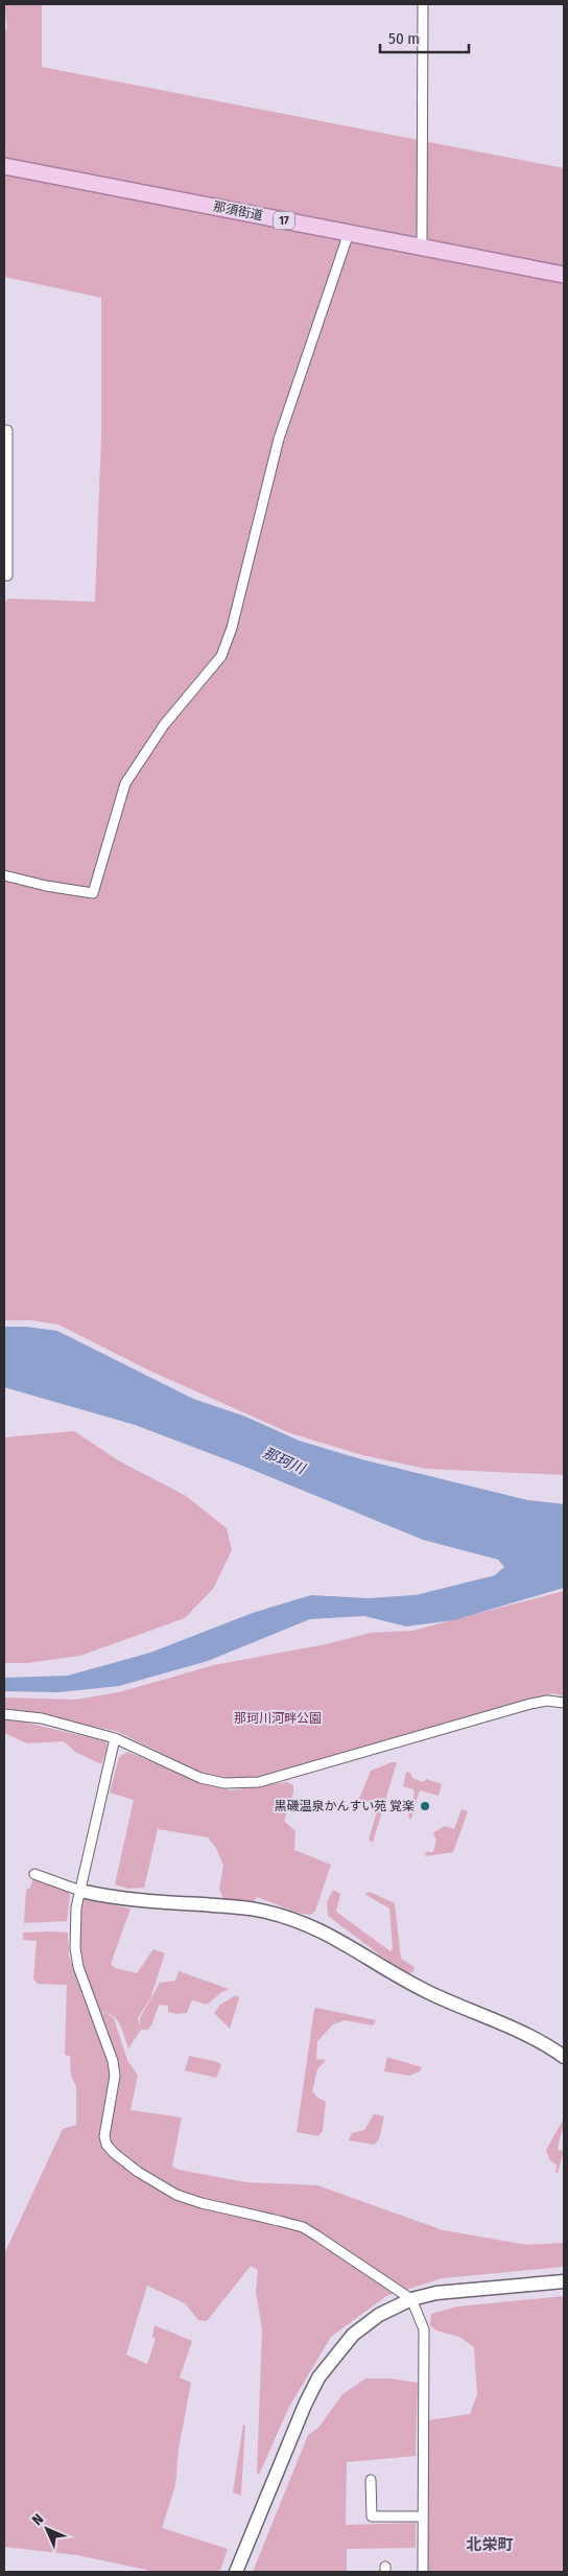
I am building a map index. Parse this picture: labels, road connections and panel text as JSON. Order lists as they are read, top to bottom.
{
  "streets": {
    "main road": ["那須街道", "17"]
  },
  "districts": ["北栄町"],
  "water": ["那珂川"],
  "parks": ["那珂川河畔公園"],
  "places": ["黒磯温泉かんすい苑 覚楽"],
  "scale_bar": "50 m",
  "north": "top left"
}
